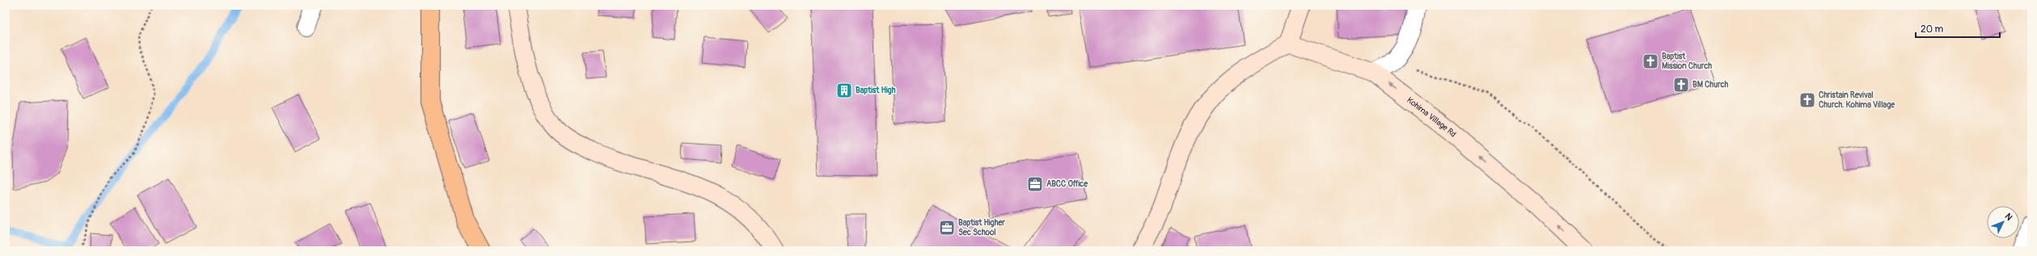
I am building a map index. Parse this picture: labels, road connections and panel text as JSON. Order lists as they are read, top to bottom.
{
  "streets": {
    "main road": ["Kohima Village Rd"]
  },
  "one_way": ["Kohima Village Rd"],
  "places": {
    "church": ["Baptist Mission Church", "BM Church", "Christain Revival Church. Kohima Village"],
    "building": ["Baptist High"],
    "office": ["ABCC Office", "Baptist Higher Sec School"]
  },
  "scale_bar": "20 m",
  "north": "top right"
}
